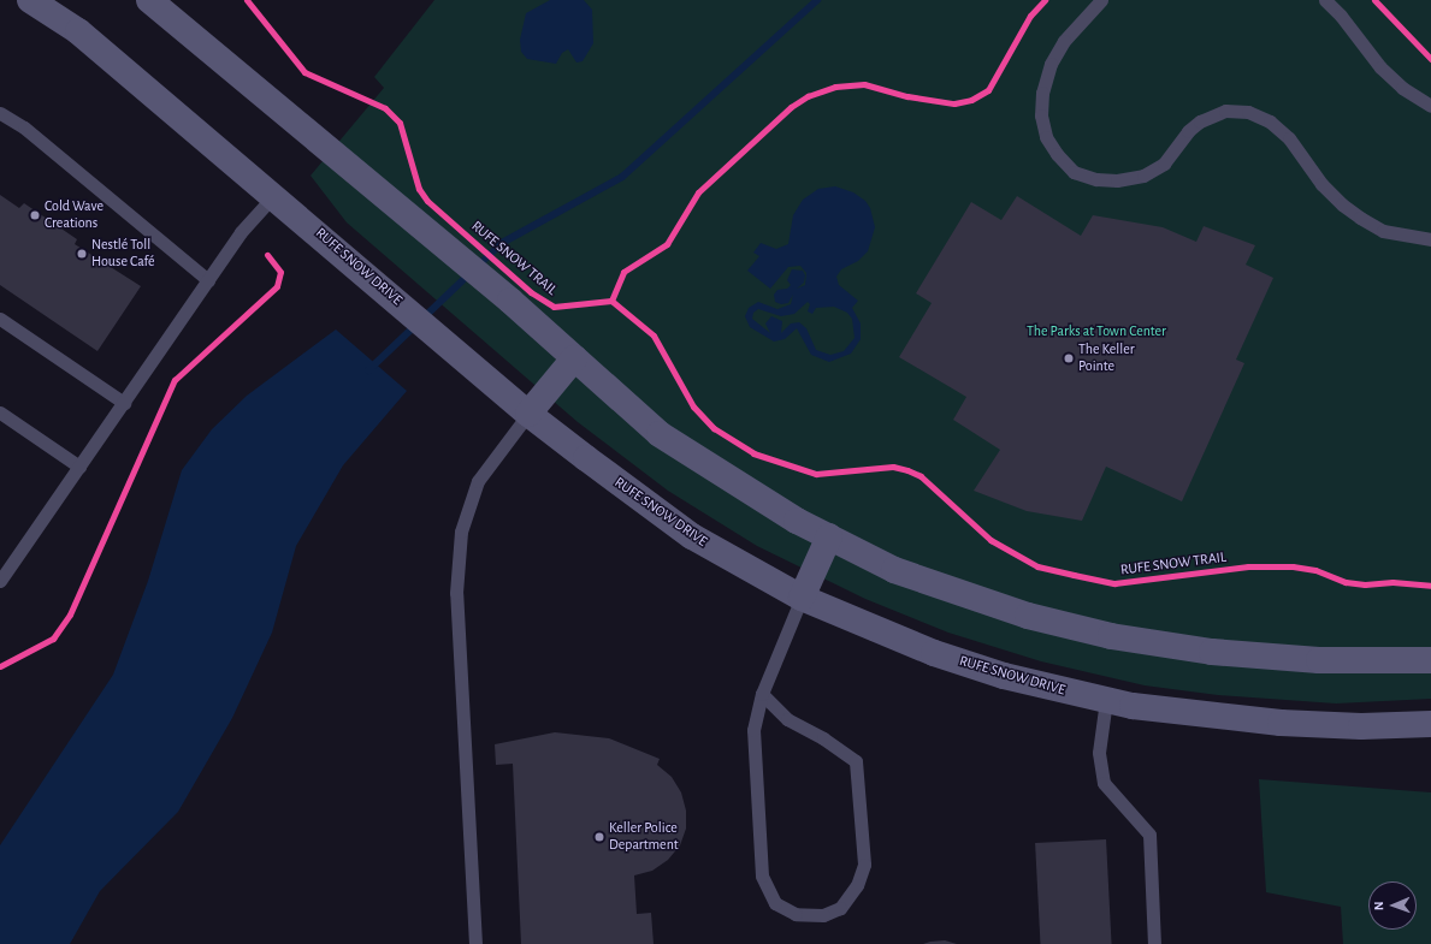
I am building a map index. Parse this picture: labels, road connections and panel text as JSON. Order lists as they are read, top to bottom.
{
  "streets": {
    "main road": ["RUFE SNOW DRIVE"],
    "cycle path": ["RUFE SNOW TRAIL"]
  },
  "parks": ["The Parks at Town Center"],
  "places": [
    "Cold Wave Creations",
    "Nestlé Toll House Café",
    "The Keller Pointe",
    "Keller Police Department"
  ],
  "north": "left"
}
